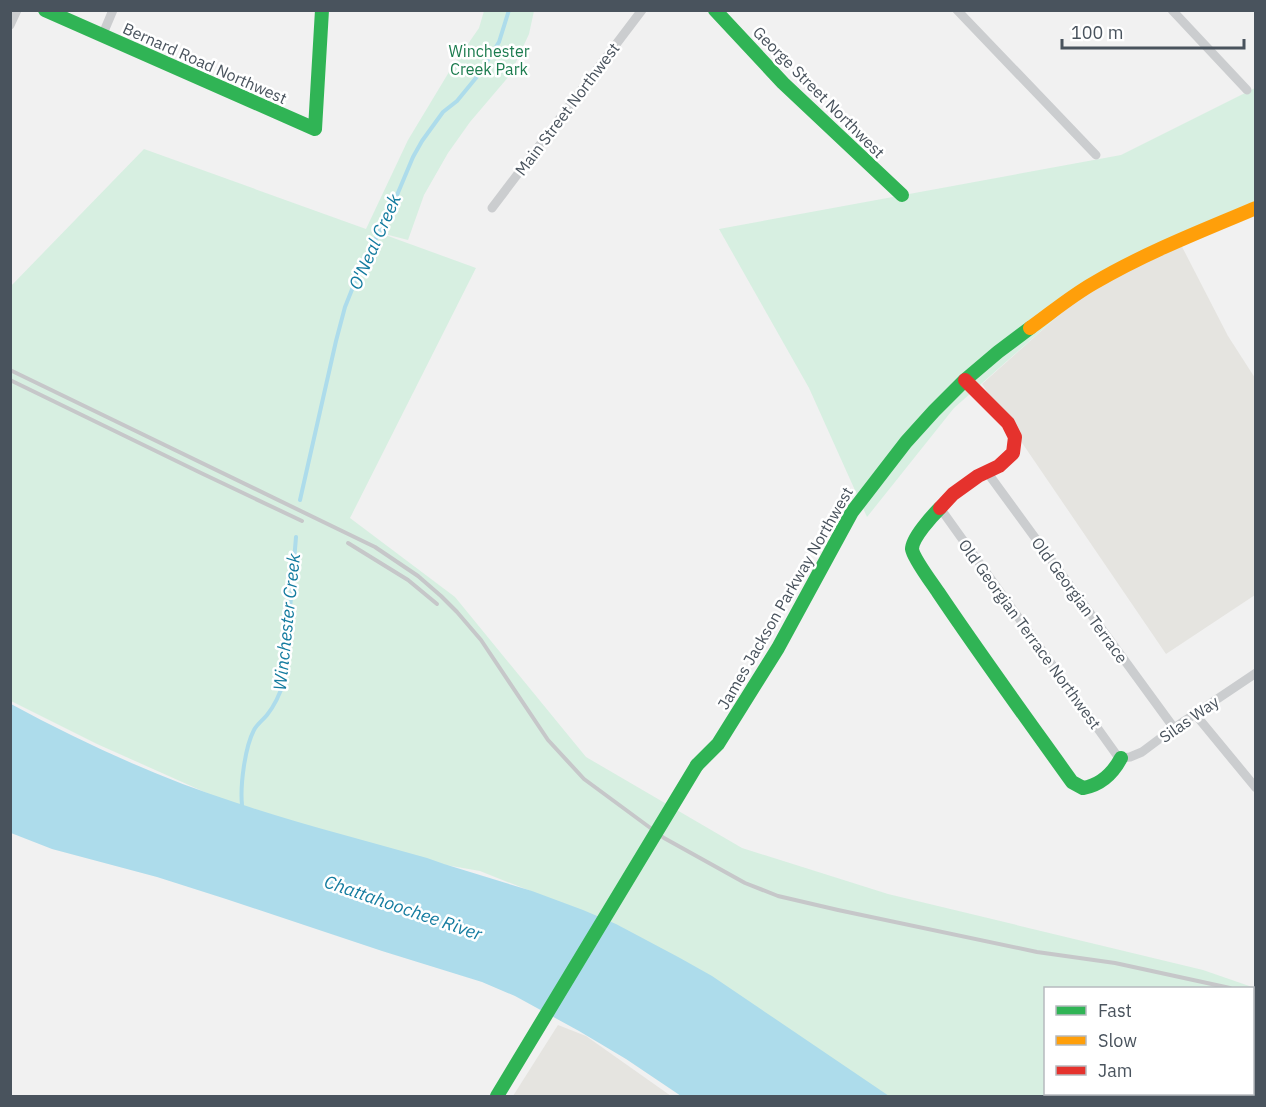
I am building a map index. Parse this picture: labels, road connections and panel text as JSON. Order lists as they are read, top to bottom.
{
  "streets": {
    "street": [
      "Bernard Road Northwest",
      "George Street Northwest",
      "Main Street Northwest",
      "James Jackson Parkway Northwest",
      "Old Georgian Terrace",
      "Old Georgian Terrace Northwest",
      "Silas Way"
    ]
  },
  "crossings": [
    ["Old Georgian Terrace", "Silas Way"],
    ["Old Georgian Terrace Northwest", "Silas Way"]
  ],
  "water": ["O'Neal Creek", "Winchester Creek", "Chattahoochee River"],
  "parks": ["Winchester Creek Park"],
  "legend": ["Fast", "Slow", "Jam"],
  "scale_bar": "100 m"
}
